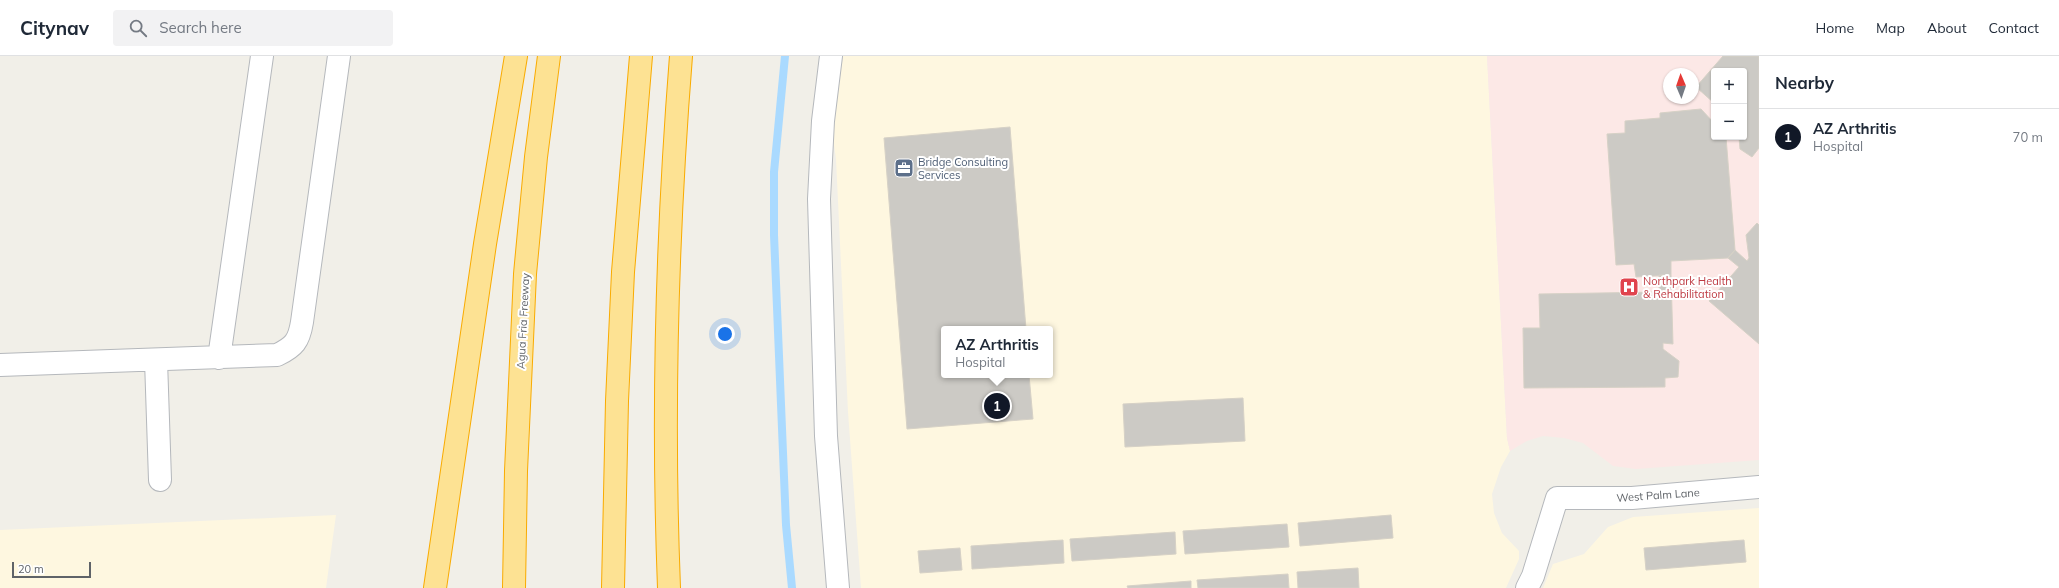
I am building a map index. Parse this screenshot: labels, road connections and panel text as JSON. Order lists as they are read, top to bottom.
{
  "streets": {
    "highway": ["Agua Fria Freeway"],
    "street": ["West Palm Lane"]
  },
  "places": {
    "office": ["Bridge Consulting Services"],
    "hospital": ["Northpark Health & Rehabilitation"]
  },
  "scale_bar": "20 m",
  "north": "top",
  "page": {
    "header": "Citynav",
    "search": "Search here",
    "nav": [
      "Home",
      "Map",
      "About",
      "Contact"
    ],
    "heading": "Nearby",
    "map_buttons": ["+", "−"],
    "list": [
      {
        "mark": "1",
        "name": "AZ Arthritis",
        "note": "Hospital",
        "value": "70 m"
      }
    ],
    "popup": ["AZ Arthritis", "Hospital"],
    "pins": "1",
    "scale": "20 m"
  }
}
